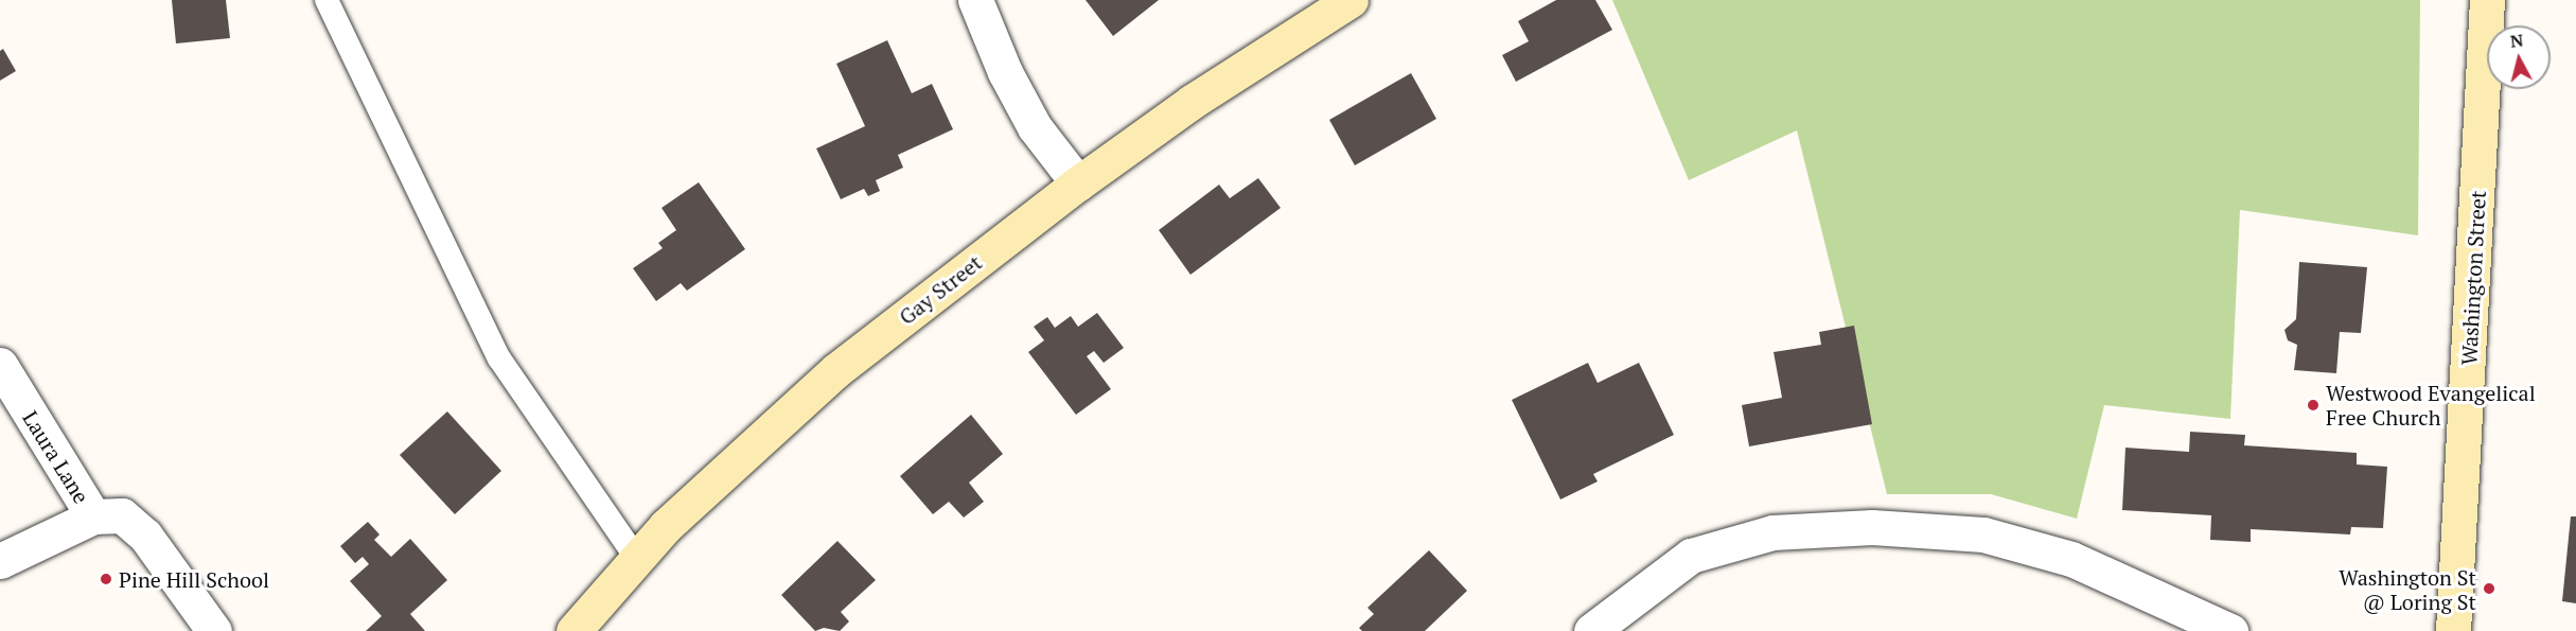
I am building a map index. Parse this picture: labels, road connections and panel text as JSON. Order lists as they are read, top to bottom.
{
  "streets": {
    "street": ["Washington Street", "Gay Street", "Laura Lane"]
  },
  "places": ["Westwood Evangelical Free Church", "Pine Hill School", "Washington St @ Loring St"],
  "north": "top"
}
